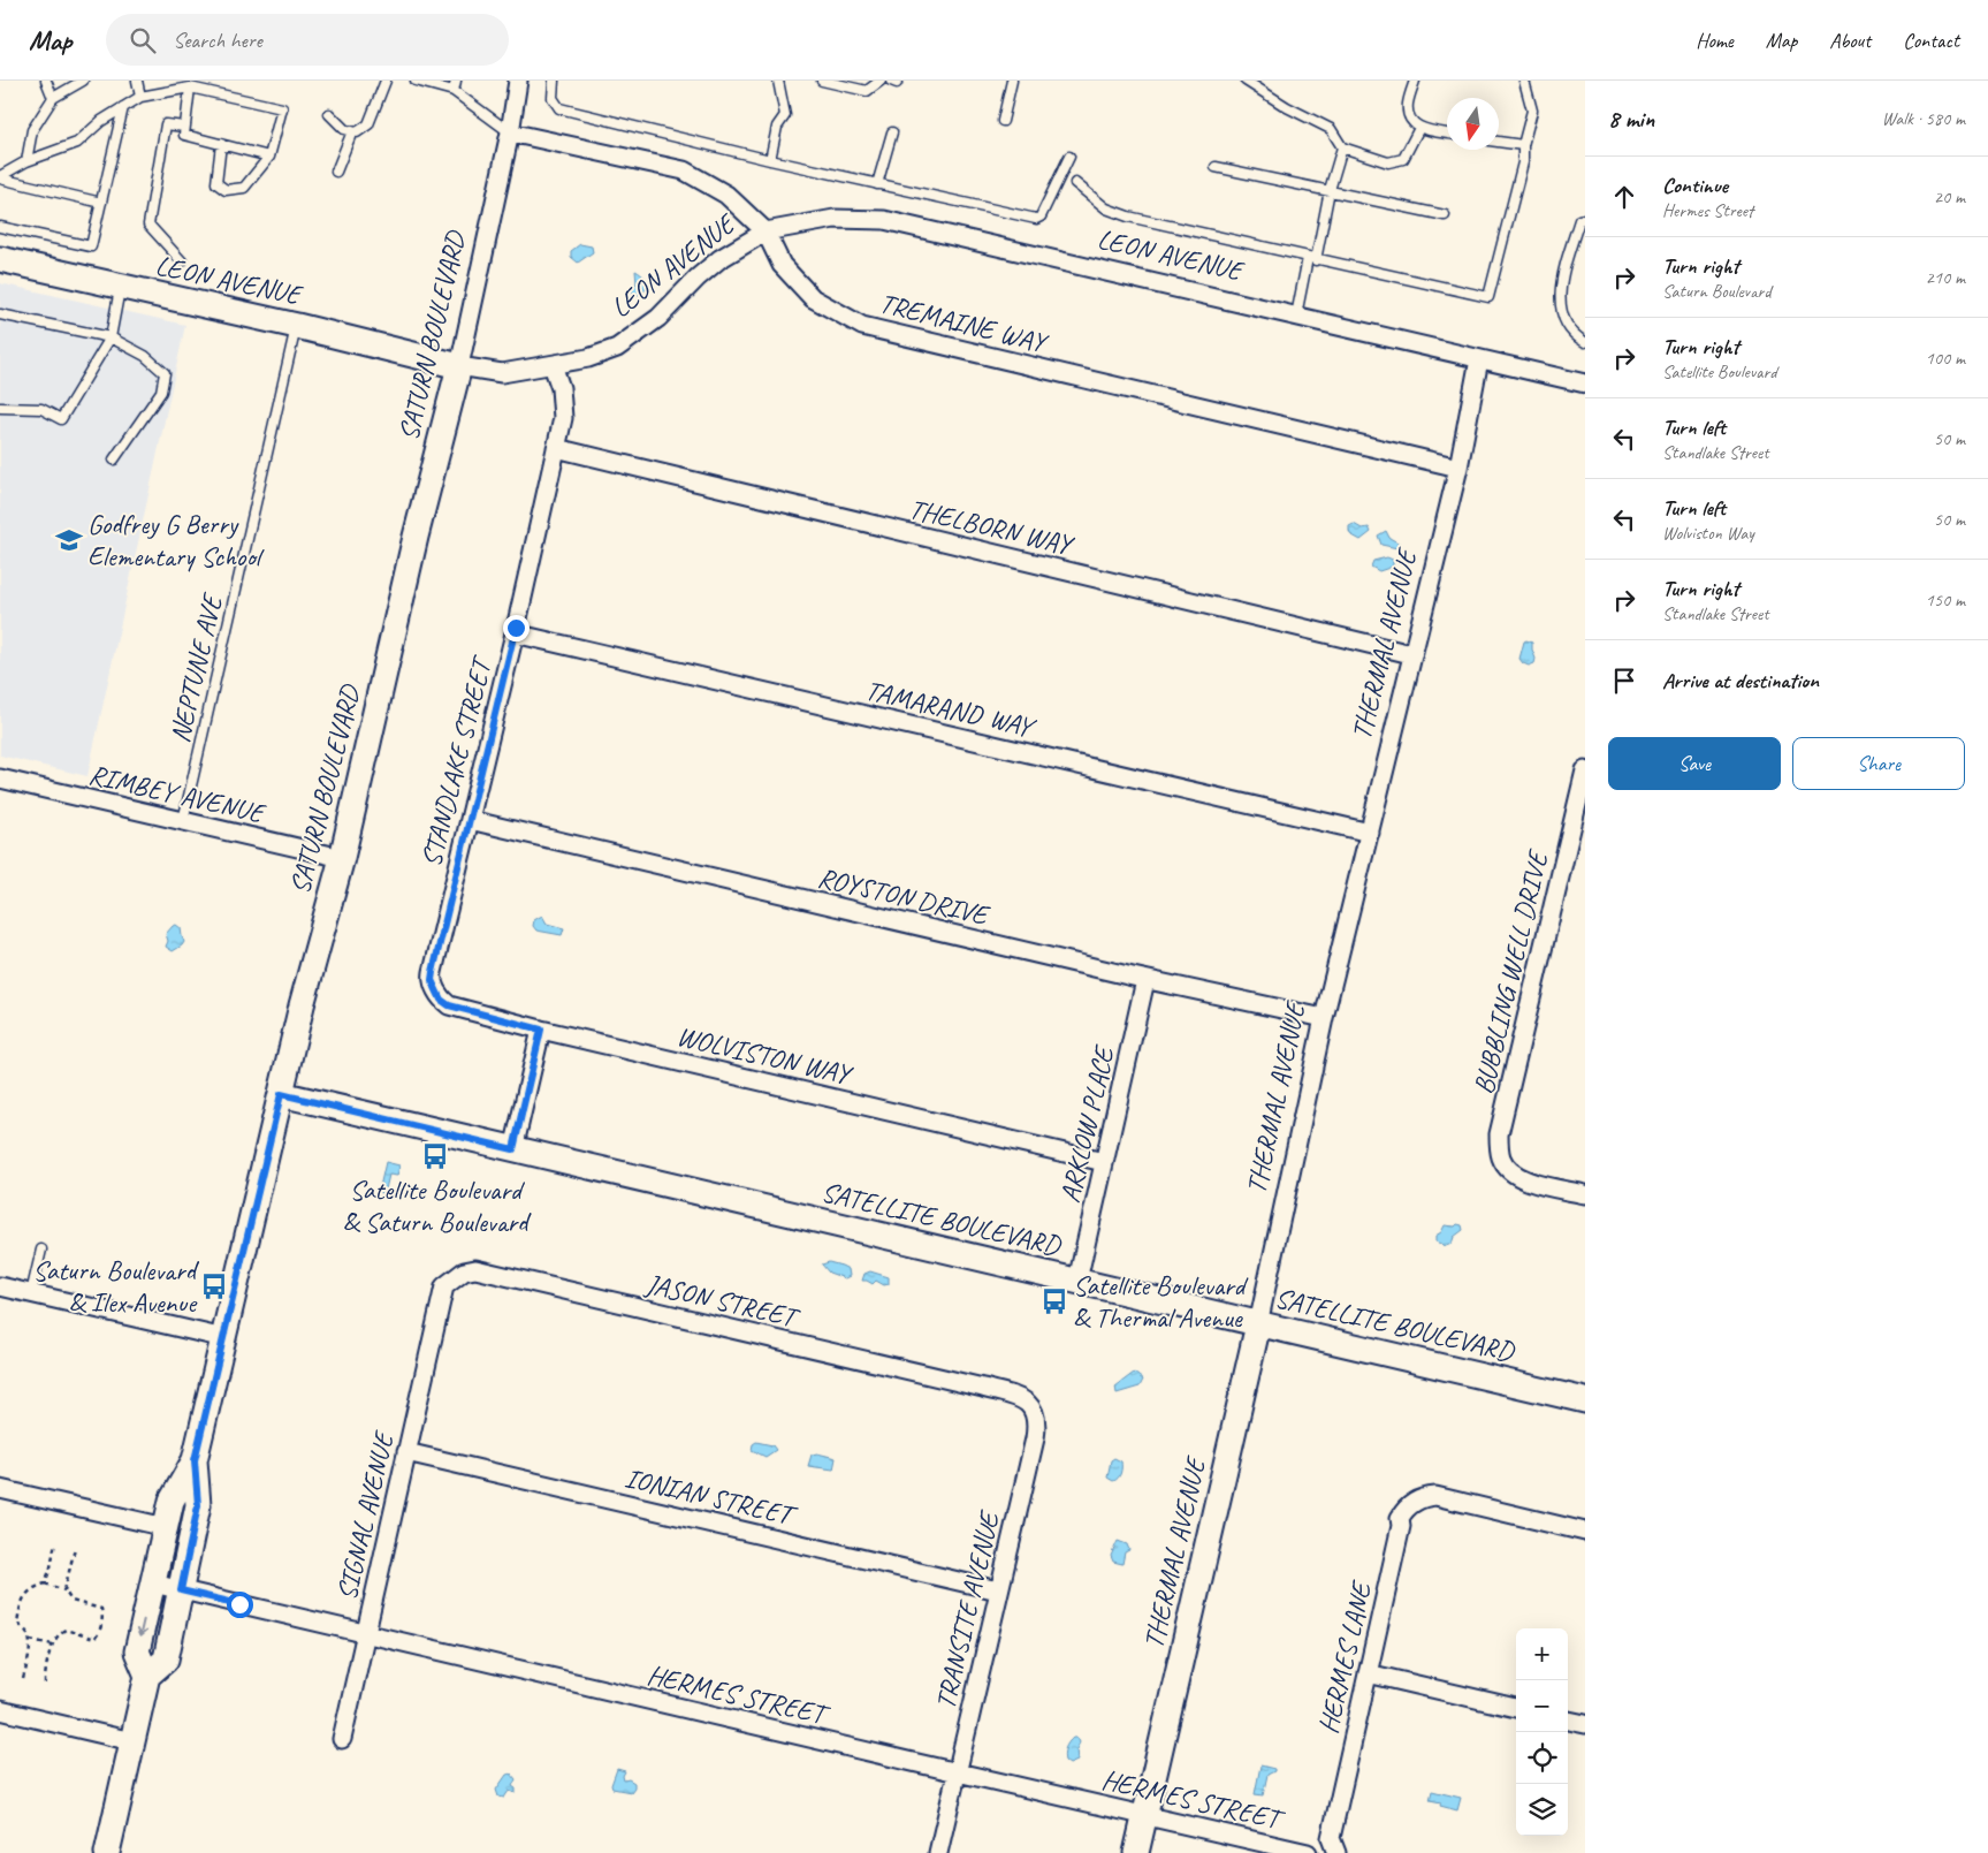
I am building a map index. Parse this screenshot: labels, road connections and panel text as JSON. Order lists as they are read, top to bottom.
{
  "streets": {
    "street": [
      "LEON AVENUE",
      "TREMAINE WAY",
      "SATURN BOULEVARD",
      "THELBORN WAY",
      "THERMAL AVENUE",
      "TAMARAND WAY",
      "STANDLAKE STREET",
      "RIMBEY AVENUE",
      "ROYSTON DRIVE",
      "BUBBLING WELL DRIVE",
      "WOLVISTON WAY",
      "ARKLOW PLACE",
      "SATELLITE BOULEVARD",
      "JASON STREET",
      "IONIAN STREET",
      "SIGNAL AVENUE",
      "TRANSITE AVENUE",
      "HERMES LANE",
      "HERMES STREET"
    ],
    "lane": ["NEPTUNE AVE"]
  },
  "crossings": [
    ["LEON AVENUE", "TREMAINE WAY"],
    ["LEON AVENUE", "SATURN BOULEVARD"],
    ["LEON AVENUE", "THERMAL AVENUE"],
    ["LEON AVENUE", "NEPTUNE AVE"],
    ["LEON AVENUE", "STANDLAKE STREET"],
    ["TREMAINE WAY", "SATURN BOULEVARD"],
    ["TREMAINE WAY", "THERMAL AVENUE"],
    ["SATURN BOULEVARD", "RIMBEY AVENUE"],
    ["SATURN BOULEVARD", "SATELLITE BOULEVARD"],
    ["SATURN BOULEVARD", "HERMES STREET"],
    ["THELBORN WAY", "THERMAL AVENUE"],
    ["THELBORN WAY", "STANDLAKE STREET"],
    ["THERMAL AVENUE", "TAMARAND WAY"],
    ["THERMAL AVENUE", "ROYSTON DRIVE"],
    ["THERMAL AVENUE", "SATELLITE BOULEVARD"],
    ["THERMAL AVENUE", "HERMES STREET"],
    ["NEPTUNE AVE", "RIMBEY AVENUE"],
    ["TAMARAND WAY", "STANDLAKE STREET"],
    ["STANDLAKE STREET", "ROYSTON DRIVE"],
    ["STANDLAKE STREET", "WOLVISTON WAY"],
    ["ROYSTON DRIVE", "ARKLOW PLACE"],
    ["WOLVISTON WAY", "ARKLOW PLACE"],
    ["ARKLOW PLACE", "SATELLITE BOULEVARD"],
    ["JASON STREET", "SIGNAL AVENUE"],
    ["JASON STREET", "TRANSITE AVENUE"],
    ["IONIAN STREET", "SIGNAL AVENUE"],
    ["IONIAN STREET", "TRANSITE AVENUE"],
    ["SIGNAL AVENUE", "HERMES STREET"],
    ["TRANSITE AVENUE", "HERMES STREET"]
  ],
  "places": {
    "school or university": ["Godfrey G Berry Elementary School"],
    "bus stop": ["Satellite Boulevard & Saturn Boulevard", "Saturn Boulevard & Ilex Avenue", "Satellite Boulevard & Thermal Avenue"]
  },
  "north": "bottom",
  "page": {
    "header": "Map",
    "search": "Search here",
    "nav": [
      "Home",
      "Map",
      "About",
      "Contact"
    ],
    "heading": ["8 min", "Walk · 580 m"],
    "list": [
      ["Continue", "Hermes Street", "20 m"],
      ["Turn right", "Saturn Boulevard", "210 m"],
      ["Turn right", "Satellite Boulevard", "100 m"],
      ["Turn left", "Standlake Street", "50 m"],
      ["Turn left", "Wolviston Way", "50 m"],
      ["Turn right", "Standlake Street", "150 m"],
      "Arrive at destination"
    ],
    "buttons": ["Save", "Share"],
    "map_buttons": ["+", "−"]
  }
}
